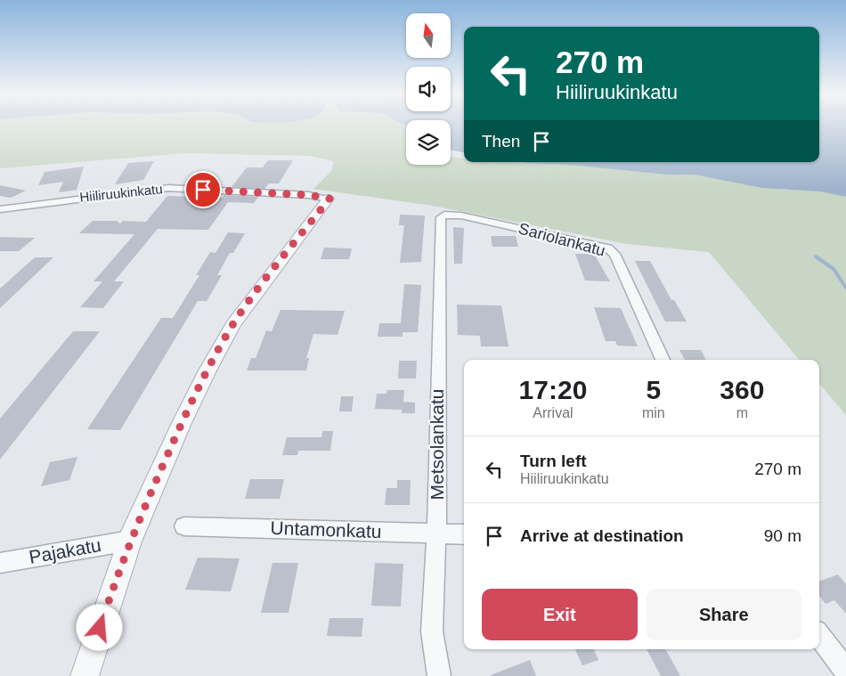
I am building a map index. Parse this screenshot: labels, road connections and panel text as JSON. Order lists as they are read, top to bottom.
{
  "streets": {
    "street": [
      "Hiiliruukinkatu",
      "Sariolankatu",
      "Metsolankatu",
      "Untamonkatu",
      "Pajakatu"
    ]
  },
  "crossings": [
    ["Sariolankatu", "Metsolankatu"],
    ["Metsolankatu", "Untamonkatu"]
  ],
  "north": "top",
  "page": {
    "turn": ["270 m", "Hiiliruukinkatu"],
    "then": "Then",
    "eta": [
      "17:20",
      "Arrival",
      "5",
      "min",
      "360",
      "m"
    ],
    "list": [
      {
        "name": "Turn left",
        "note": "Hiiliruukinkatu",
        "value": "270 m"
      },
      {
        "name": "Arrive at destination",
        "value": "90 m"
      }
    ],
    "buttons": ["Exit", "Share"]
  }
}
